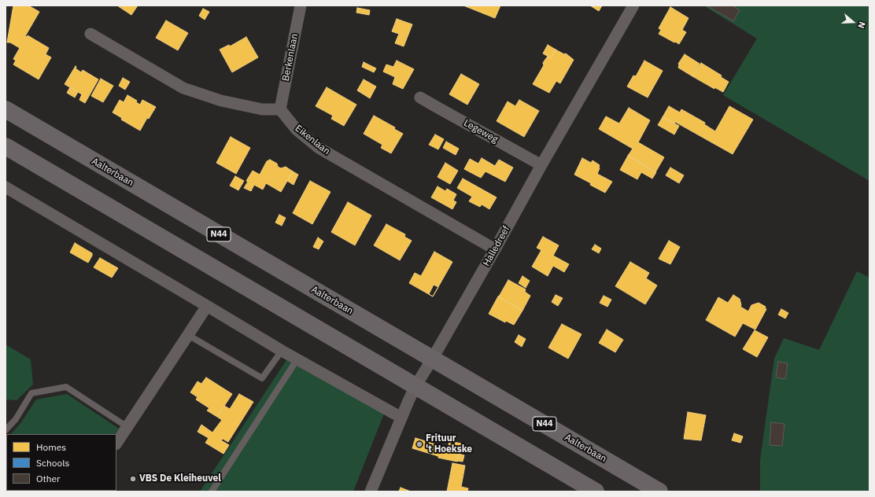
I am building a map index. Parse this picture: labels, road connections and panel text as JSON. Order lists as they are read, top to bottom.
{
  "streets": {
    "highway": ["Aalterbaan", "N44"],
    "street": [
      "Berkenlaan",
      "Legeweg",
      "Eikenlaan",
      "Halledreef"
    ]
  },
  "crossings": [
    ["Berkenlaan", "Eikenlaan"],
    ["Legeweg", "Halledreef"],
    ["Eikenlaan", "Halledreef"],
    ["Aalterbaan", "Halledreef"]
  ],
  "places": ["Frituur 't Hoekske", "VBS De Kleiheuvel"],
  "legend": ["Homes", "Schools", "Other"],
  "north": "right"
}
